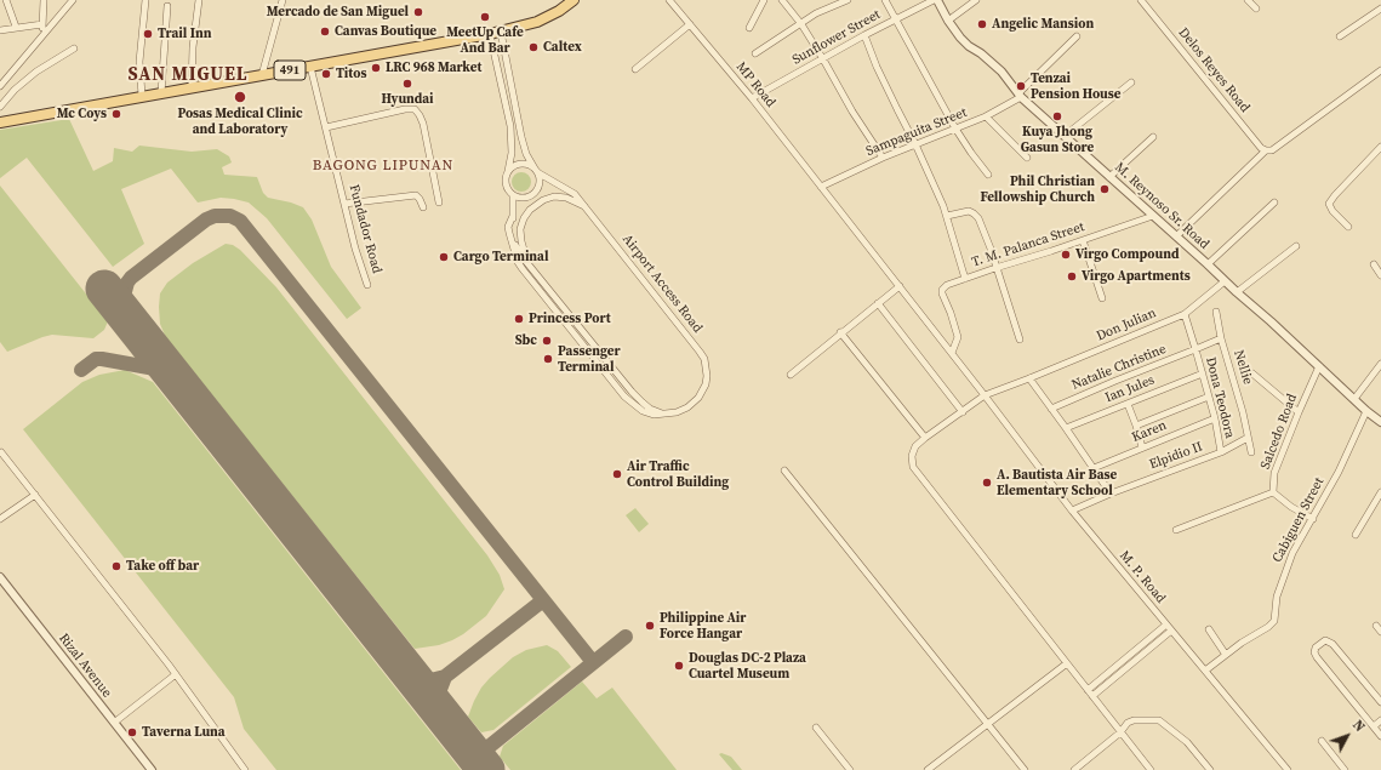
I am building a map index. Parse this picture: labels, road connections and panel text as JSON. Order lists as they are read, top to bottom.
{
  "streets": {
    "main road": ["491"],
    "street": [
      "Sunflower Street",
      "Delos Reyes Road",
      "MP Road",
      "Sampaguita Street",
      "M. Reynoso Sr. Road",
      "Fundador Road",
      "T. M. Palanca Street",
      "Airport Access Road",
      "Don Julian",
      "Natalie Christine",
      "Nellie",
      "Ian Jules",
      "Dona Teodora",
      "Karen",
      "Salcedo Road",
      "Elpidio II",
      "Cabiguen Street",
      "M. P. Road",
      "Rizal Avenue"
    ]
  },
  "crossings": [
    ["Sunflower Street", "MP Road"],
    ["Sunflower Street", "M. Reynoso Sr. Road"],
    ["491", "Fundador Road"],
    ["MP Road", "Sampaguita Street"],
    ["MP Road", "M. P. Road"],
    ["Sampaguita Street", "M. Reynoso Sr. Road"],
    ["M. Reynoso Sr. Road", "T. M. Palanca Street"],
    ["M. Reynoso Sr. Road", "Don Julian"],
    ["M. Reynoso Sr. Road", "Salcedo Road"],
    ["M. Reynoso Sr. Road", "Cabiguen Street"],
    ["T. M. Palanca Street", "M. P. Road"],
    ["Don Julian", "M. P. Road"],
    ["Natalie Christine", "Nellie"],
    ["Natalie Christine", "Dona Teodora"],
    ["Nellie", "Dona Teodora"],
    ["Nellie", "Elpidio II"],
    ["Ian Jules", "Dona Teodora"],
    ["Dona Teodora", "Karen"],
    ["Dona Teodora", "Elpidio II"],
    ["Elpidio II", "M. P. Road"],
    ["Cabiguen Street", "M. P. Road"]
  ],
  "districts": ["SAN MIGUEL", "BAGONG LIPUNAN"],
  "places": [
    "Mercado de San Miguel",
    "MeetUp Cafe And Bar",
    "Angelic Mansion",
    "Canvas Boutique",
    "Trail Inn",
    "Caltex",
    "LRC 968 Market",
    "Titos",
    "Hyundai",
    "Tenzai Pension House",
    "Posas Medical Clinic and Laboratory",
    "Mc Coys",
    "Kuya Jhong Gasun Store",
    "Phil Christian Fellowship Church",
    "Virgo Compound",
    "Cargo Terminal",
    "Virgo Apartments",
    "Princess Port",
    "Sbc",
    "Passenger Terminal",
    "Air Traffic Control Building",
    "A. Bautista Air Base Elementary School",
    "Take off bar",
    "Philippine Air Force Hangar",
    "Douglas DC-2 Plaza Cuartel Museum",
    "Taverna Luna"
  ],
  "north": "top right"
}
